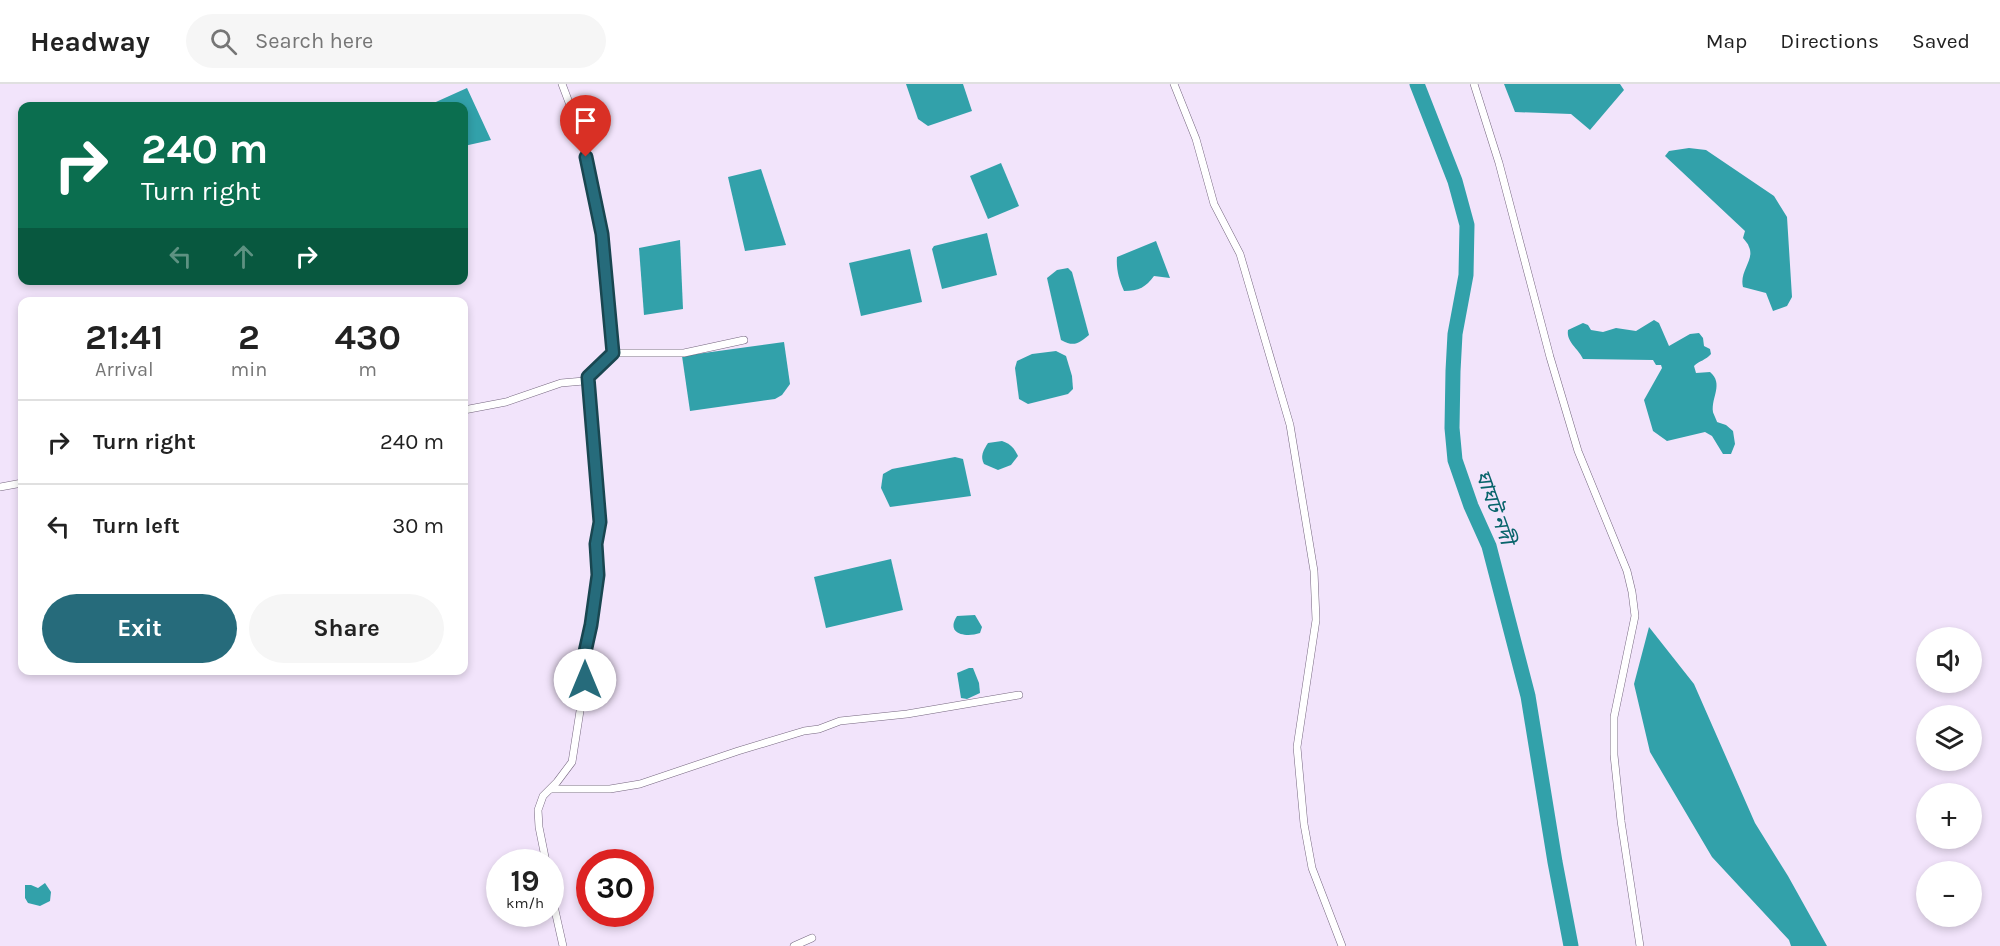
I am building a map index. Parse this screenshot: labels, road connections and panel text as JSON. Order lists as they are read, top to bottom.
{
  "water": ["ঘাঘট নদী"],
  "page": {
    "header": "Headway",
    "search": "Search here",
    "nav": ["Map", "Directions", "Saved"],
    "turn": ["240 m", "Turn right"],
    "eta": [
      "21:41",
      "Arrival",
      "2",
      "min",
      "430",
      "m"
    ],
    "list": [
      {
        "name": "Turn right",
        "value": "240 m"
      },
      {
        "name": "Turn left",
        "value": "30 m"
      }
    ],
    "buttons": ["Exit", "Share"],
    "map_buttons": ["+", "−"],
    "speed": "19 km/h",
    "limit": "30"
  }
}
